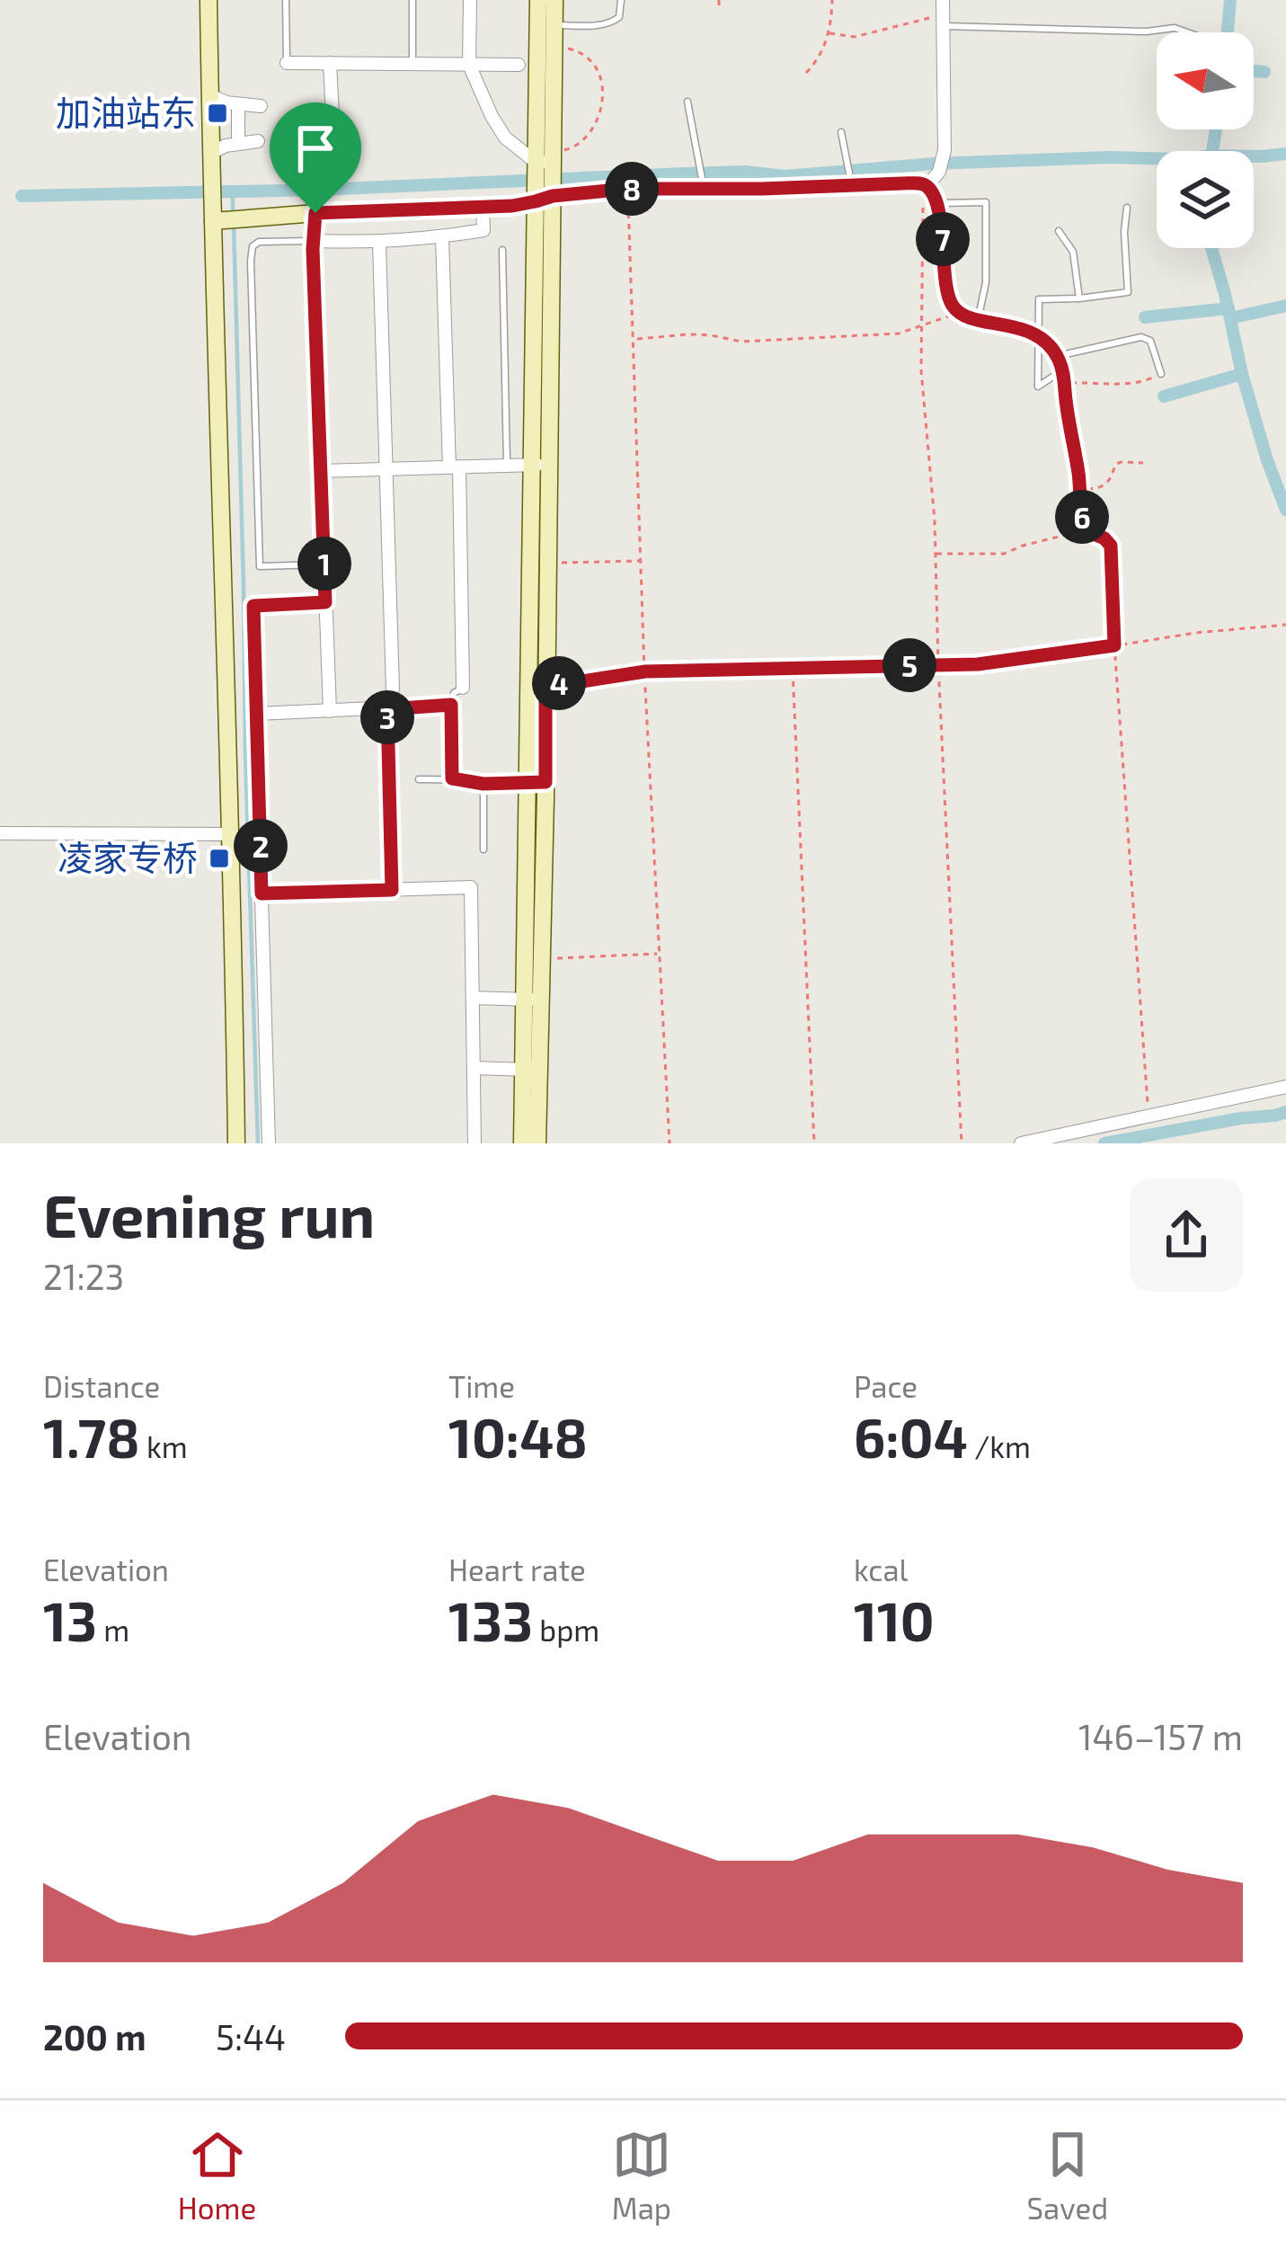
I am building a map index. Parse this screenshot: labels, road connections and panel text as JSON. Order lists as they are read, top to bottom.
{
  "places": {
    "transit": ["加油站东", "凌家专桥"]
  },
  "north": "left",
  "page": {
    "pins": [
      "8",
      "7",
      "6",
      "1",
      "5",
      "4",
      "3",
      "2"
    ],
    "heading": ["Evening run", "21:23"],
    "stats": [
      ["Distance", "1.78 km"],
      ["Time", "10:48"],
      ["Pace", "6:04 /km"],
      ["Elevation", "13 m"],
      ["Heart rate", "133 bpm"],
      ["kcal", "110"]
    ],
    "chart": ["Elevation", "146–157 m"],
    "list": [
      {
        "name": "200 m",
        "note": "5:44"
      }
    ],
    "tabs": ["Home", "Map", "Saved"]
  }
}
